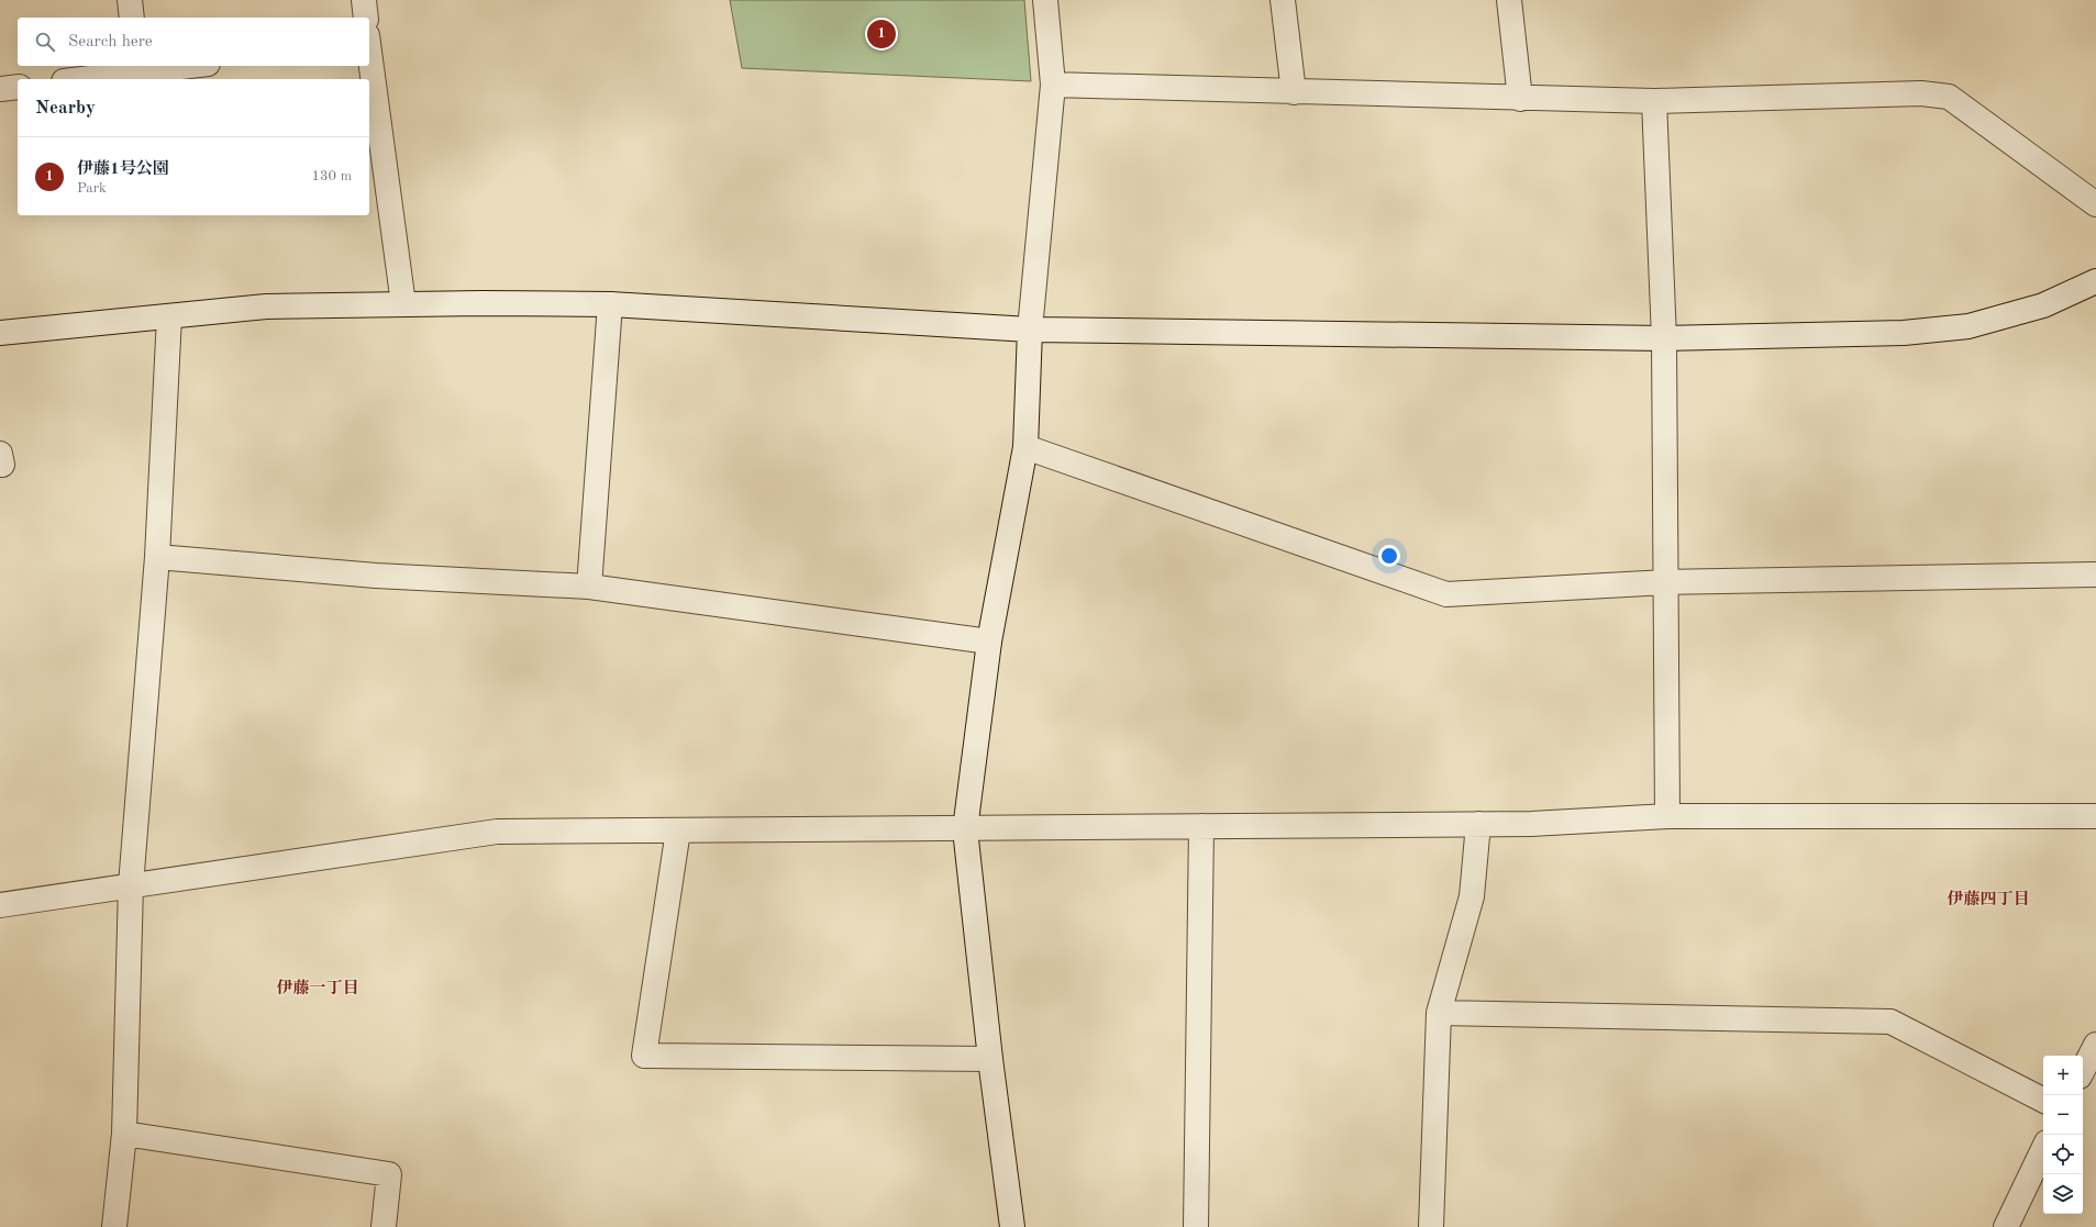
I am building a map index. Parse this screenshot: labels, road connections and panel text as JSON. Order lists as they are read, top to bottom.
{
  "districts": ["伊藤四丁目", "伊藤一丁目"],
  "page": {
    "pins": "1",
    "search": "Search here",
    "heading": "Nearby",
    "list": [
      {
        "mark": "1",
        "name": "伊藤1号公園",
        "note": "Park",
        "value": "130 m"
      }
    ],
    "map_buttons": ["+", "−"]
  }
}
